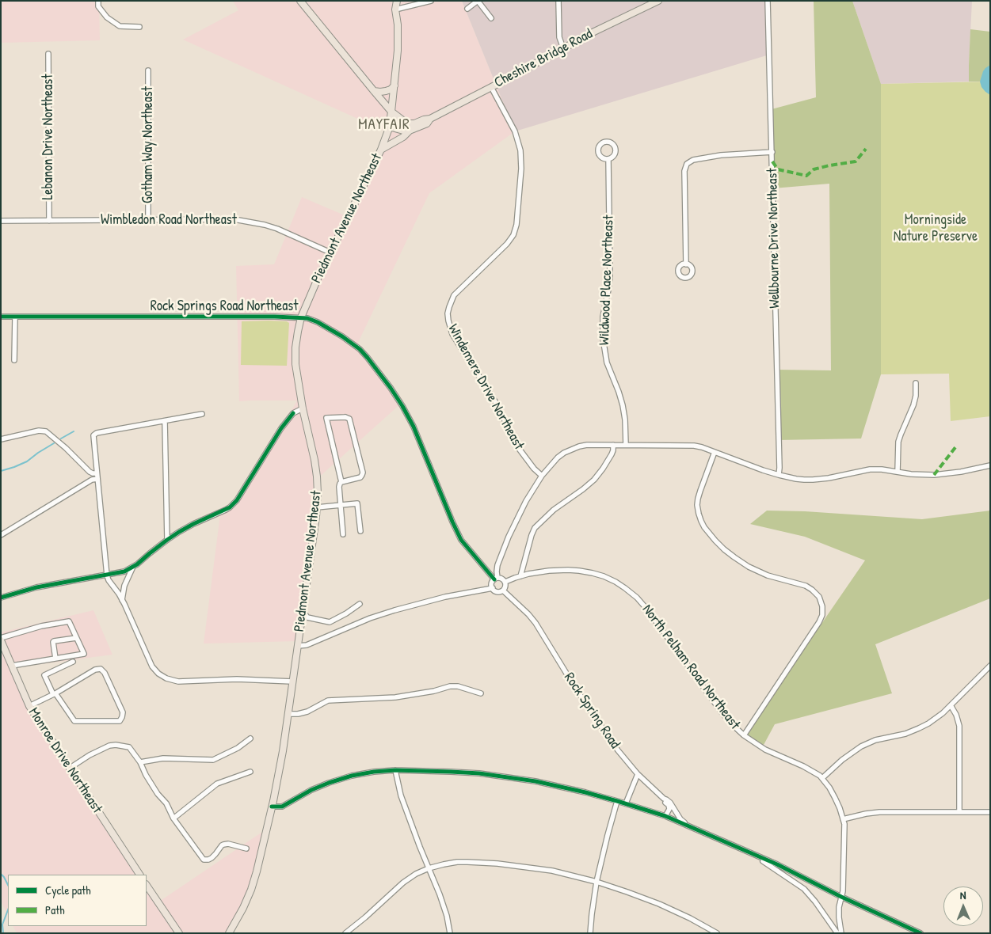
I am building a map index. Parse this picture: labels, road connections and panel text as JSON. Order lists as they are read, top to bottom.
{
  "streets": {
    "main road": ["Cheshire Bridge Road", "Piedmont Avenue Northeast", "Monroe Drive Northeast"],
    "street": [
      "Lebanon Drive Northeast",
      "Gotham Way Northeast",
      "Wimbledon Road Northeast",
      "Wellbourne Drive Northeast",
      "Wildwood Place Northeast",
      "Rock Springs Road Northeast",
      "Windemere Drive Northeast",
      "North Pelham Road Northeast",
      "Rock Spring Road"
    ]
  },
  "crossings": [
    ["Cheshire Bridge Road", "Piedmont Avenue Northeast"],
    ["Cheshire Bridge Road", "Windemere Drive Northeast"],
    ["Lebanon Drive Northeast", "Wimbledon Road Northeast"],
    ["Gotham Way Northeast", "Wimbledon Road Northeast"],
    ["Piedmont Avenue Northeast", "Wimbledon Road Northeast"],
    ["Piedmont Avenue Northeast", "Rock Springs Road Northeast"],
    ["Rock Springs Road Northeast", "North Pelham Road Northeast"],
    ["Rock Springs Road Northeast", "Rock Spring Road"],
    ["North Pelham Road Northeast", "Rock Spring Road"]
  ],
  "districts": ["MAYFAIR"],
  "parks": ["Morningside Nature Preserve"],
  "legend": ["Cycle path", "Path"],
  "north": "top"
}
